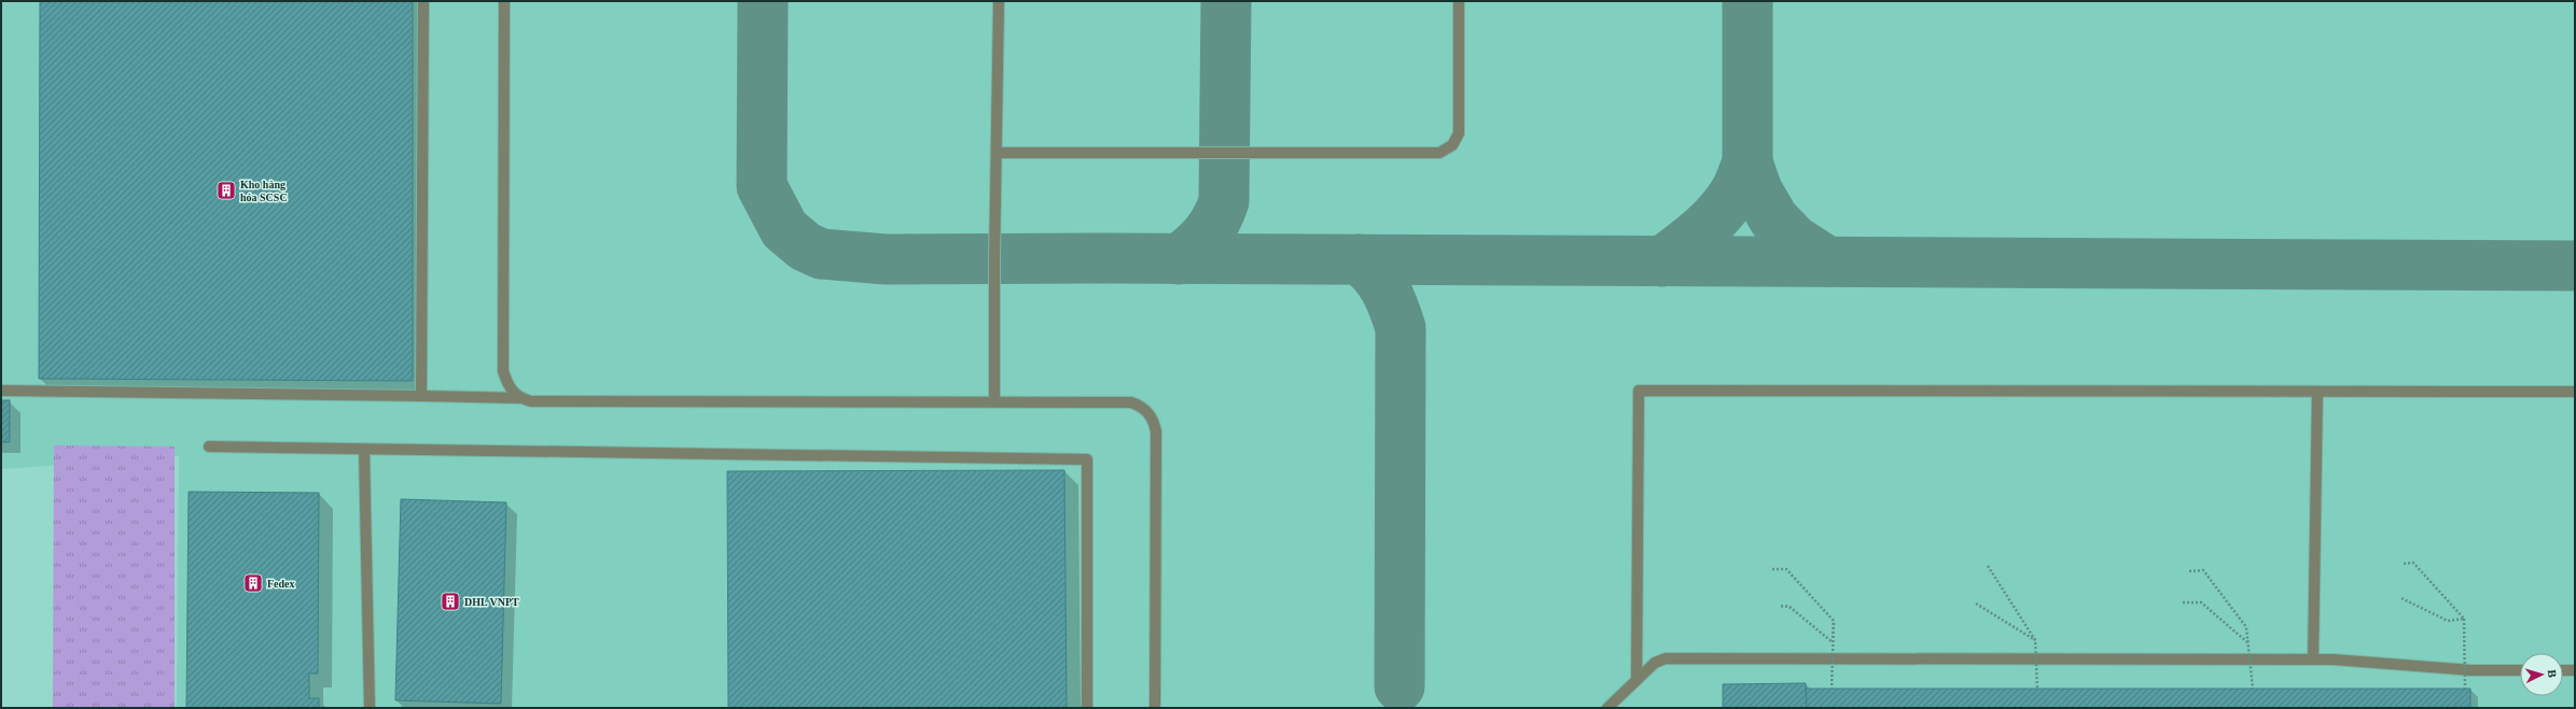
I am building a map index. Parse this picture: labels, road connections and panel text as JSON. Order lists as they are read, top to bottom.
{
  "places": {
    "building": ["Kho hàng hóa SCSC", "Fedex", "DHL VNPT"]
  },
  "north": "right"
}
